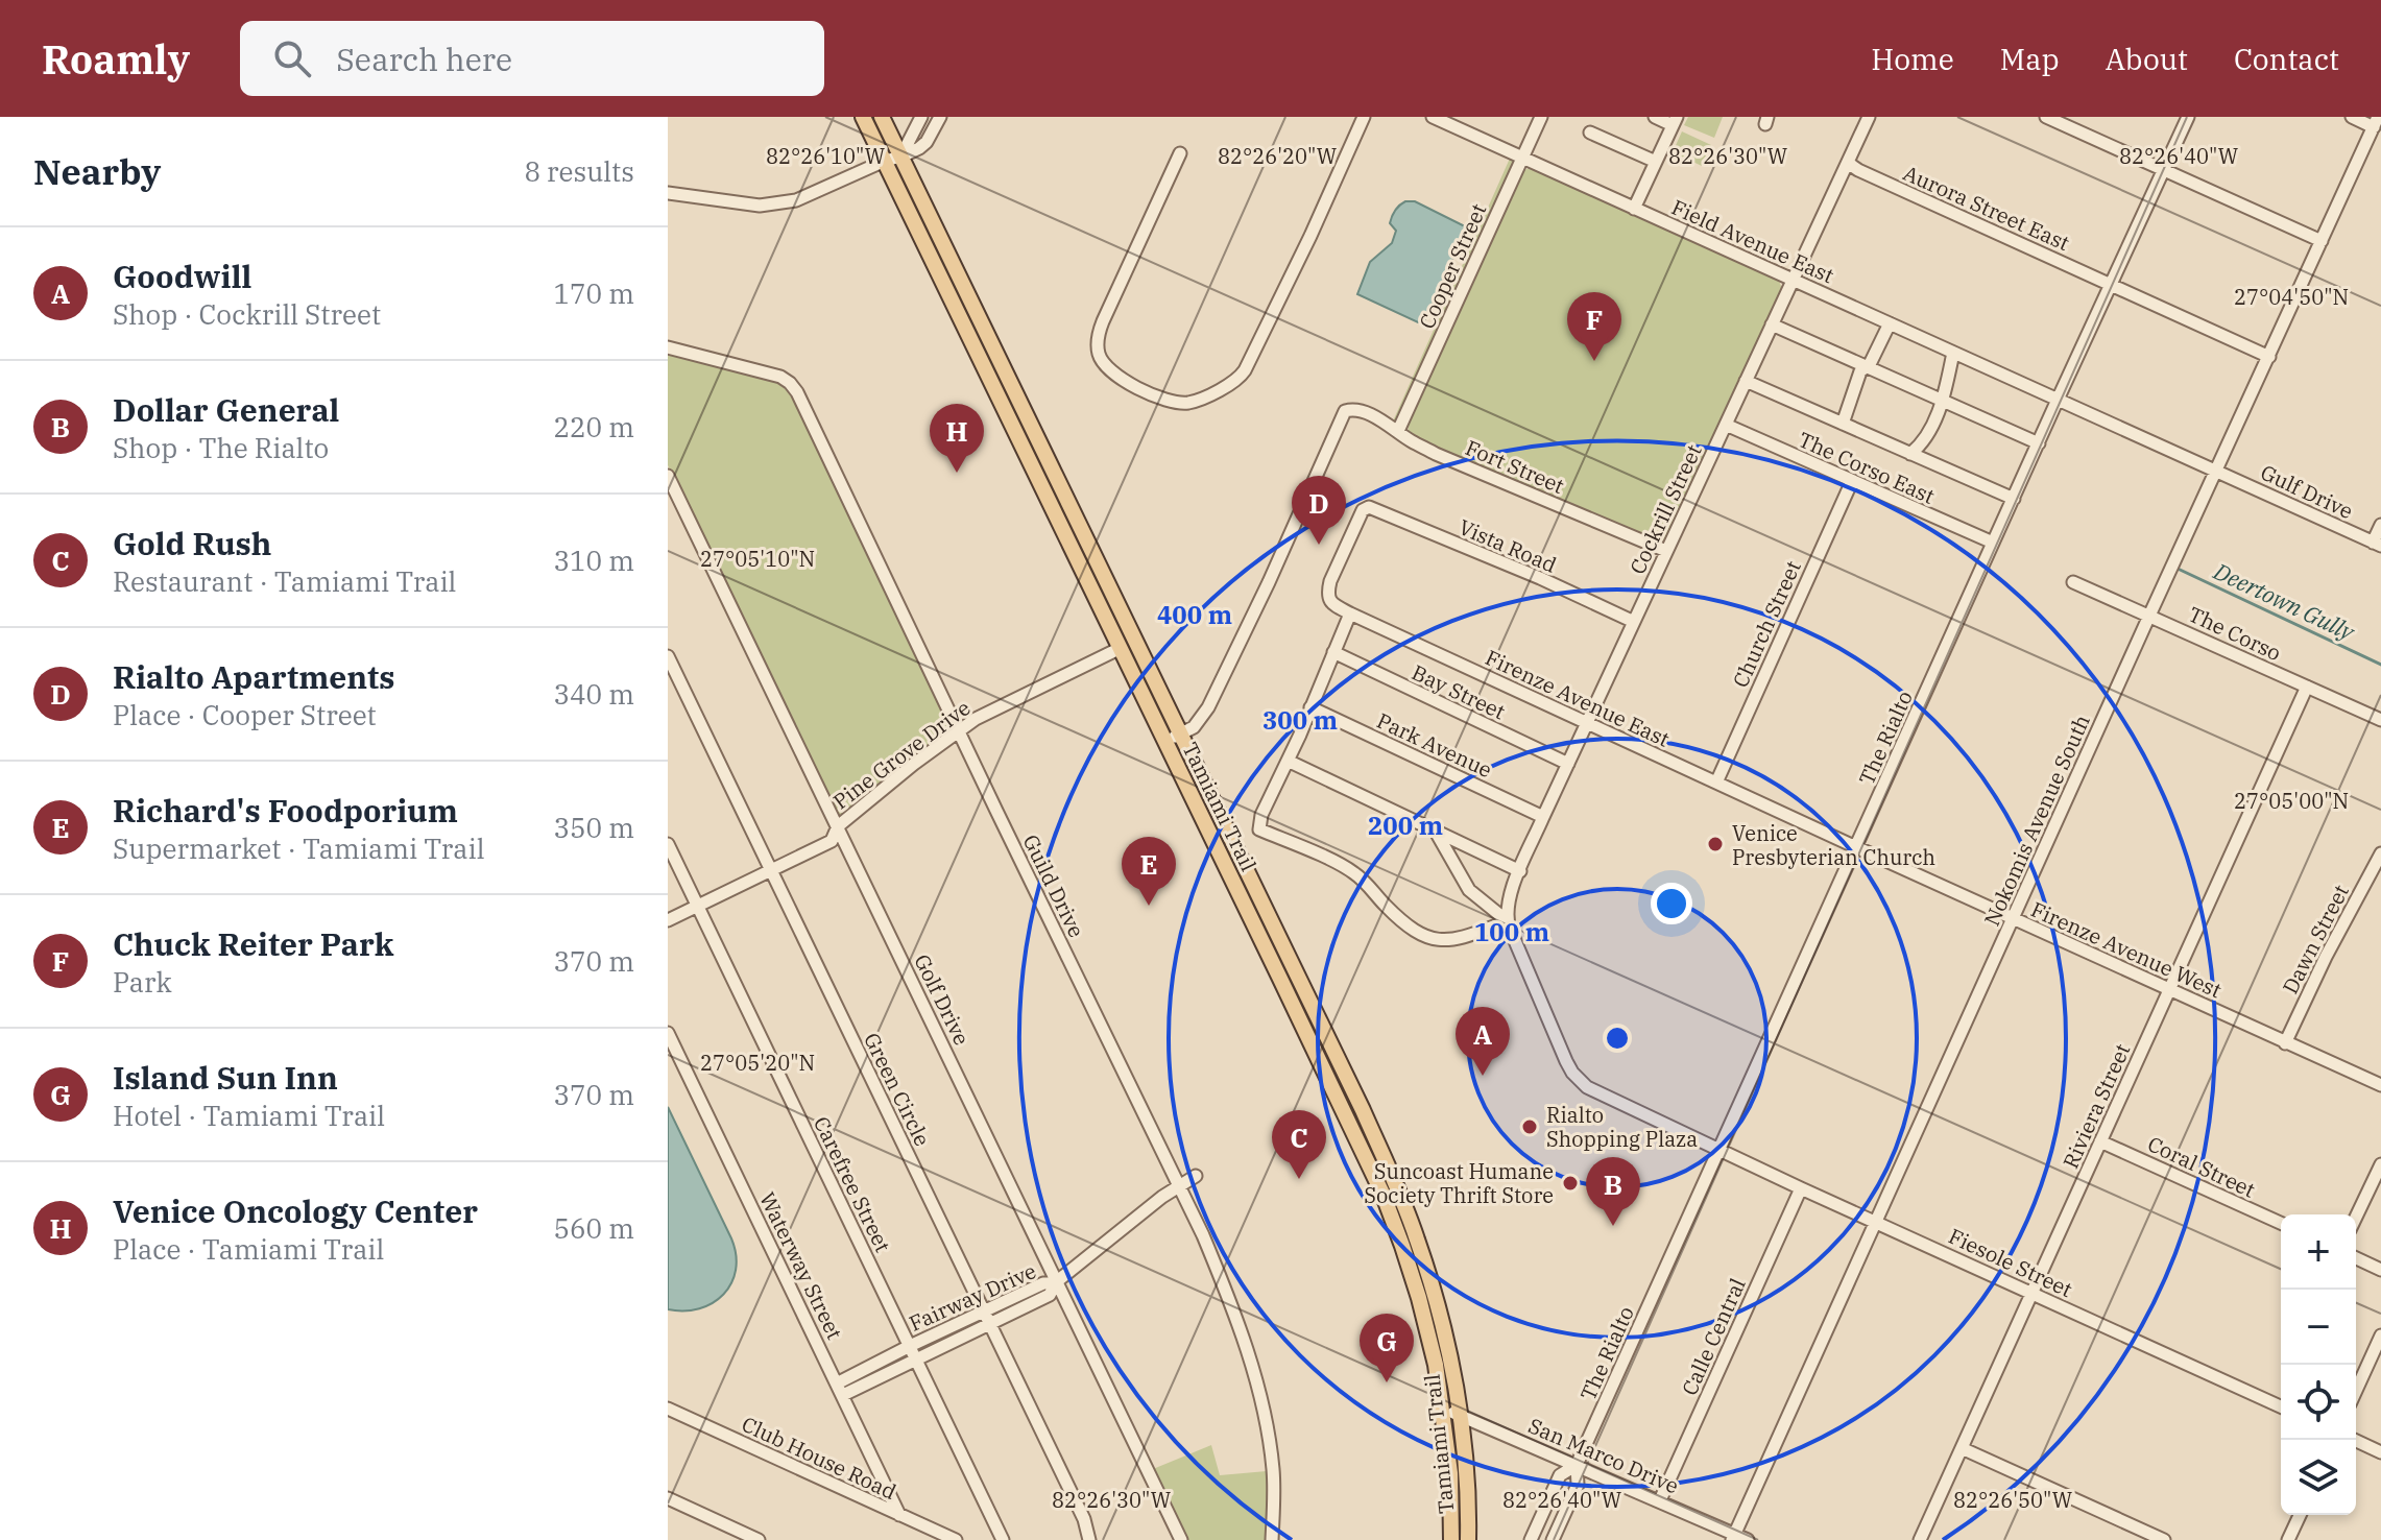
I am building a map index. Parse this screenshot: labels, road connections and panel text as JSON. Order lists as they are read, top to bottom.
{
  "streets": {
    "main road": ["Tamiami Trail"],
    "street": [
      "Aurora Street East",
      "Field Avenue East",
      "Cooper Street",
      "Fort Street",
      "The Corso East",
      "Gulf Drive",
      "Cockrill Street",
      "Vista Road",
      "Church Street",
      "The Corso",
      "Bay Street",
      "Firenze Avenue East",
      "The Rialto",
      "Park Avenue",
      "Pine Grove Drive",
      "Nokomis Avenue South",
      "Guild Drive",
      "Dawn Street",
      "Firenze Avenue West",
      "Golf Drive",
      "Green Circle",
      "Riviera Street",
      "Coral Street",
      "Carefree Street",
      "Fiesole Street",
      "Waterway Street",
      "Fairway Drive",
      "Calle Central",
      "San Marco Drive",
      "Club House Road"
    ]
  },
  "crossings": [
    ["Aurora Street East", "Cockrill Street"],
    ["Aurora Street East", "The Rialto"],
    ["Aurora Street East", "Nokomis Avenue South"],
    ["Field Avenue East", "Cooper Street"],
    ["Field Avenue East", "Gulf Drive"],
    ["Field Avenue East", "Cockrill Street"],
    ["Field Avenue East", "The Rialto"],
    ["Cooper Street", "Fort Street"],
    ["Fort Street", "Cockrill Street"],
    ["Fort Street", "Tamiami Trail"],
    ["The Corso East", "Cockrill Street"],
    ["The Corso East", "Church Street"],
    ["The Corso East", "The Rialto"],
    ["Gulf Drive", "The Rialto"],
    ["Gulf Drive", "Nokomis Avenue South"],
    ["Cockrill Street", "Vista Road"],
    ["Cockrill Street", "Bay Street"],
    ["Cockrill Street", "Firenze Avenue East"],
    ["Cockrill Street", "Park Avenue"],
    ["Vista Road", "Firenze Avenue East"],
    ["Church Street", "Firenze Avenue East"],
    ["The Corso", "Nokomis Avenue South"],
    ["The Corso", "Riviera Street"],
    ["Firenze Avenue East", "The Rialto"],
    ["Firenze Avenue East", "Firenze Avenue West"],
    ["The Rialto", "Firenze Avenue West"],
    ["The Rialto", "Fiesole Street"],
    ["The Rialto", "San Marco Drive"],
    ["Pine Grove Drive", "Tamiami Trail"],
    ["Pine Grove Drive", "Guild Drive"],
    ["Pine Grove Drive", "Golf Drive"],
    ["Pine Grove Drive", "Green Circle"],
    ["Pine Grove Drive", "Carefree Street"],
    ["Tamiami Trail", "San Marco Drive"],
    ["Nokomis Avenue South", "Firenze Avenue West"],
    ["Nokomis Avenue South", "Fiesole Street"],
    ["Nokomis Avenue South", "San Marco Drive"],
    ["Guild Drive", "Fairway Drive"],
    ["Dawn Street", "Firenze Avenue West"],
    ["Firenze Avenue West", "Riviera Street"],
    ["Golf Drive", "Fairway Drive"],
    ["Green Circle", "Fairway Drive"],
    ["Riviera Street", "Coral Street"],
    ["Riviera Street", "Fiesole Street"],
    ["Carefree Street", "Fairway Drive"],
    ["Fiesole Street", "Calle Central"],
    ["Waterway Street", "Fairway Drive"],
    ["Waterway Street", "Club House Road"],
    ["Calle Central", "San Marco Drive"]
  ],
  "water": ["Deertown Gully"],
  "places": ["Venice Presbyterian Church", "Rialto Shopping Plaza", "Suncoast Humane Society Thrift Store"],
  "page": {
    "header": "Roamly",
    "search": "Search here",
    "nav": [
      "Home",
      "Map",
      "About",
      "Contact"
    ],
    "heading": ["Nearby", "8 results"],
    "list": [
      {
        "mark": "A",
        "name": "Goodwill",
        "note": "Shop · Cockrill Street",
        "value": "170 m"
      },
      {
        "mark": "B",
        "name": "Dollar General",
        "note": "Shop · The Rialto",
        "value": "220 m"
      },
      {
        "mark": "C",
        "name": "Gold Rush",
        "note": "Restaurant · Tamiami Trail",
        "value": "310 m"
      },
      {
        "mark": "D",
        "name": "Rialto Apartments",
        "note": "Place · Cooper Street",
        "value": "340 m"
      },
      {
        "mark": "E",
        "name": "Richard's Foodporium",
        "note": "Supermarket · Tamiami Trail",
        "value": "350 m"
      },
      {
        "mark": "F",
        "name": "Chuck Reiter Park",
        "note": "Park",
        "value": "370 m"
      },
      {
        "mark": "G",
        "name": "Island Sun Inn",
        "note": "Hotel · Tamiami Trail",
        "value": "370 m"
      },
      {
        "mark": "H",
        "name": "Venice Oncology Center",
        "note": "Place · Tamiami Trail",
        "value": "560 m"
      }
    ],
    "pins": [
      "F",
      "H",
      "D",
      "E",
      "A",
      "C",
      "B",
      "G"
    ],
    "map_buttons": ["+", "−"]
  },
  "coordinates": [
    "82°26'10\"W",
    "82°26'20\"W",
    "82°26'30\"W",
    "82°26'40\"W",
    "27°04'50\"N",
    "27°05'10\"N",
    "27°05'00\"N",
    "27°05'20\"N",
    "82°26'50\"W"
  ],
  "rings": [
    "400 m",
    "300 m",
    "200 m",
    "100 m"
  ]
}
